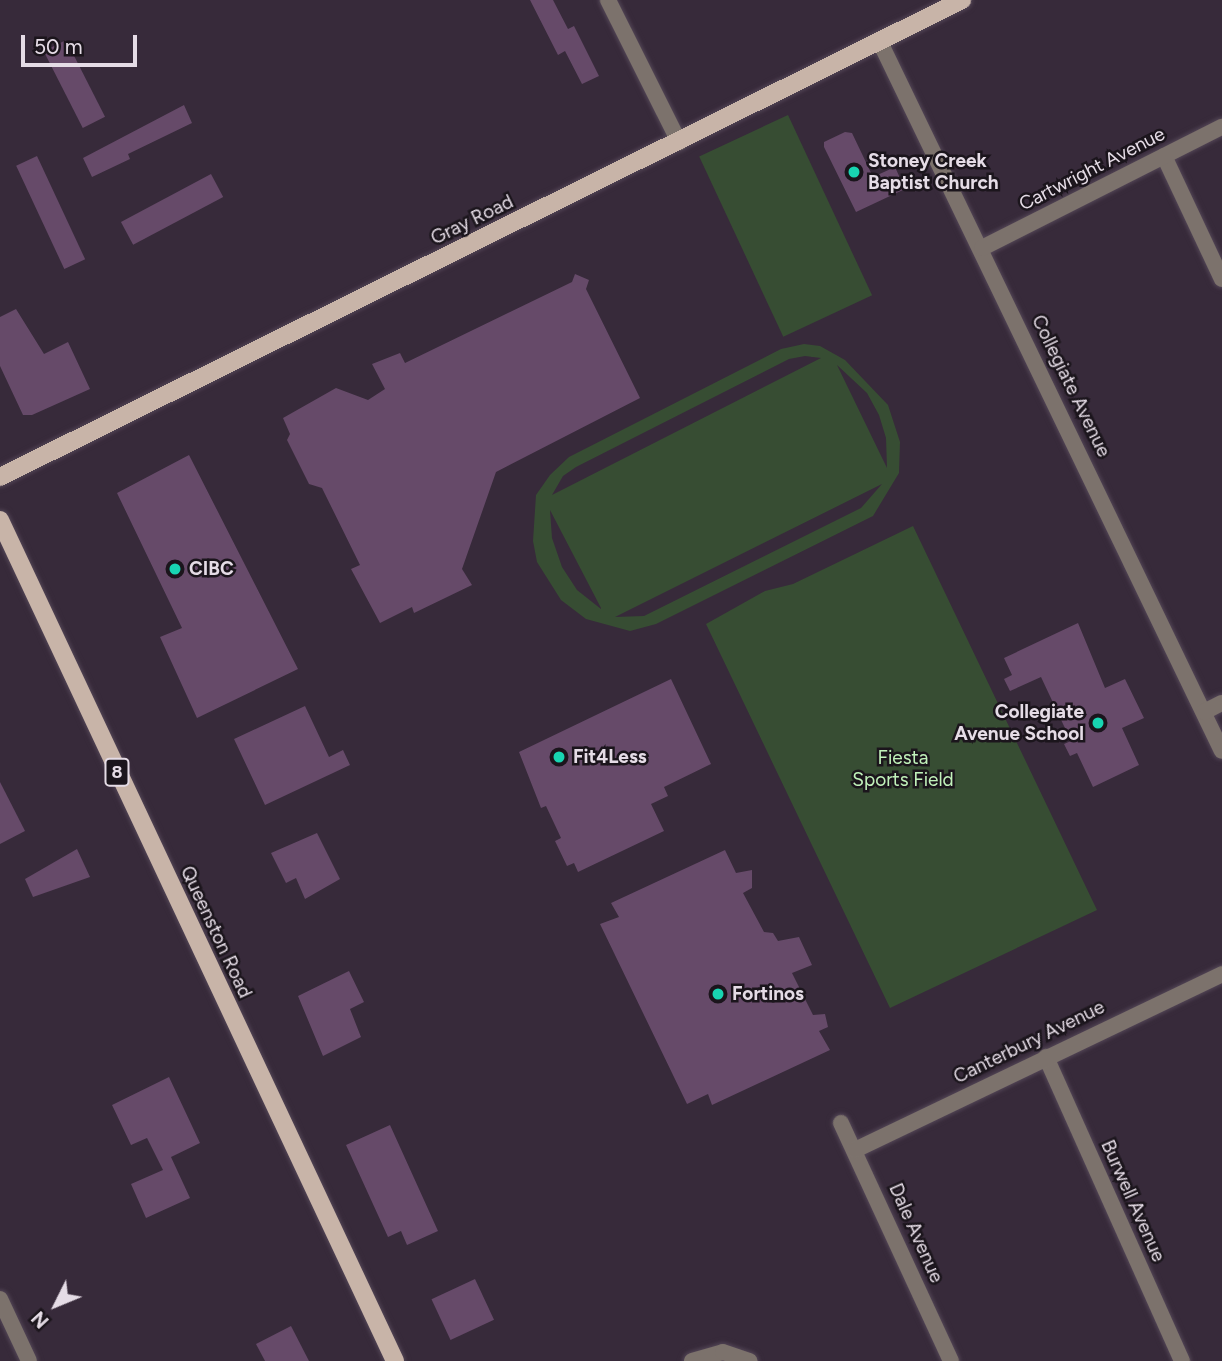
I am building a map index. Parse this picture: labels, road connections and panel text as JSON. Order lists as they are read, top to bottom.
{
  "streets": {
    "main road": ["Gray Road", "8", "Queenston Road"],
    "street": [
      "Cartwright Avenue",
      "Collegiate Avenue",
      "Canterbury Avenue",
      "Burwell Avenue",
      "Dale Avenue"
    ]
  },
  "crossings": [
    ["Cartwright Avenue", "Collegiate Avenue"],
    ["Gray Road", "Collegiate Avenue"],
    ["Canterbury Avenue", "Burwell Avenue"],
    ["Canterbury Avenue", "Dale Avenue"]
  ],
  "parks": ["Fiesta Sports Field"],
  "places": [
    "Stoney Creek Baptist Church",
    "CIBC",
    "Collegiate Avenue School",
    "Fit4Less",
    "Fortinos"
  ],
  "scale_bar": "50 m",
  "north": "bottom left"
}
